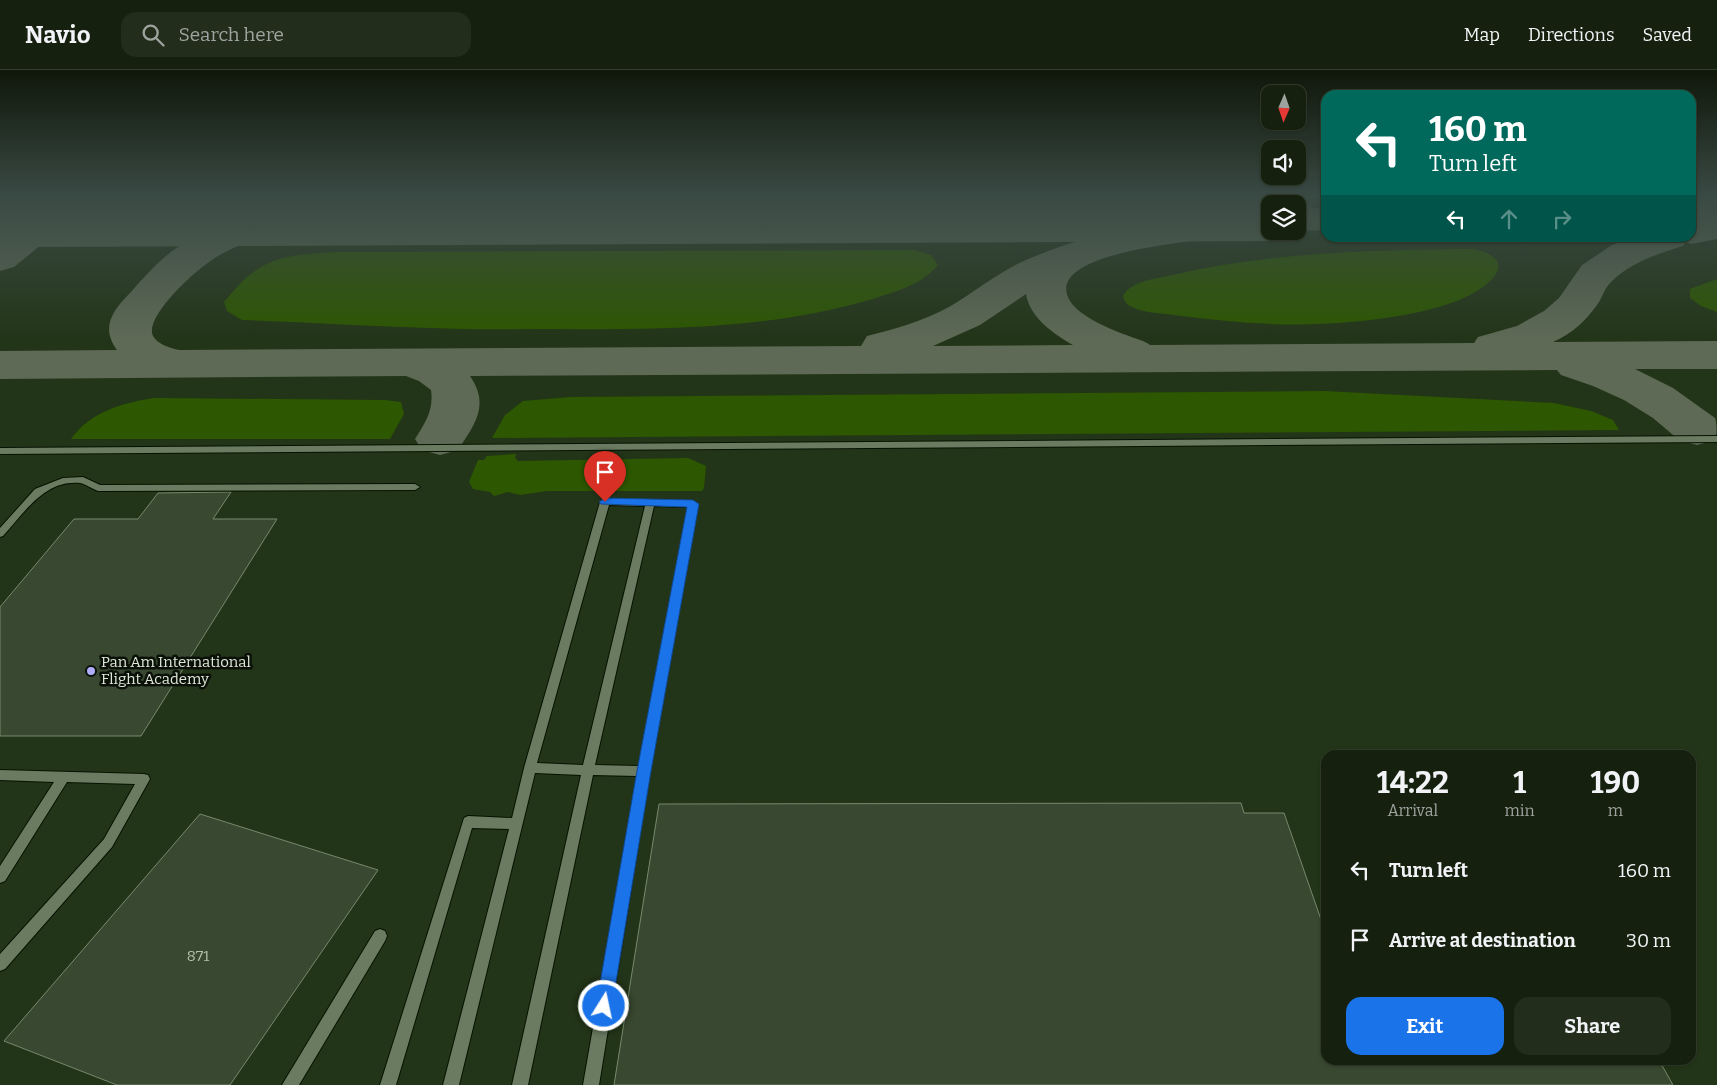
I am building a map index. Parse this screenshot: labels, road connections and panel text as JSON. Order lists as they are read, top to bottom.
{
  "places": ["Pan Am International Flight Academy"],
  "house_numbers": ["871"],
  "north": "bottom",
  "page": {
    "header": "Navio",
    "search": "Search here",
    "nav": ["Map", "Directions", "Saved"],
    "turn": ["160 m", "Turn left"],
    "eta": [
      "14:22",
      "Arrival",
      "1",
      "min",
      "190",
      "m"
    ],
    "list": [
      {
        "name": "Turn left",
        "value": "160 m"
      },
      {
        "name": "Arrive at destination",
        "value": "30 m"
      }
    ],
    "buttons": ["Exit", "Share"]
  }
}
